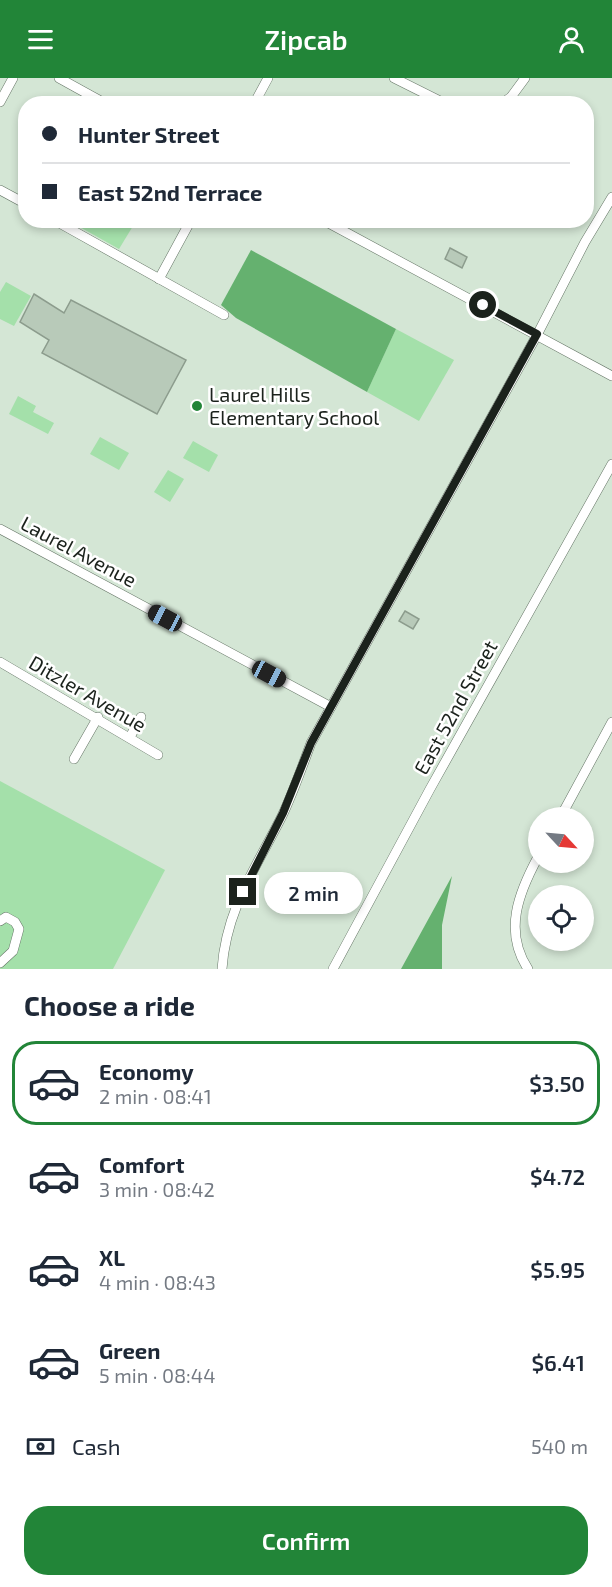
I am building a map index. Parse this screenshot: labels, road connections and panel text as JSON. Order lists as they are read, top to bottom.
{
  "streets": {
    "street": ["Laurel Avenue", "Ditzler Avenue", "East 52nd Street"]
  },
  "places": ["Laurel Hills Elementary School"],
  "north": "bottom right",
  "page": {
    "header": "Zipcab",
    "banner": ["Hunter Street", "East 52nd Terrace"],
    "bubble": "2 min",
    "heading": "Choose a ride",
    "list": [
      {
        "name": "Economy",
        "note": "2 min · 08:41",
        "value": "$3.50"
      },
      {
        "name": "Comfort",
        "note": "3 min · 08:42",
        "value": "$4.72"
      },
      {
        "name": "XL",
        "note": "4 min · 08:43",
        "value": "$5.95"
      },
      {
        "name": "Green",
        "note": "5 min · 08:44",
        "value": "$6.41"
      }
    ],
    "pay": ["Cash", "540 m"],
    "buttons": "Confirm"
  }
}
